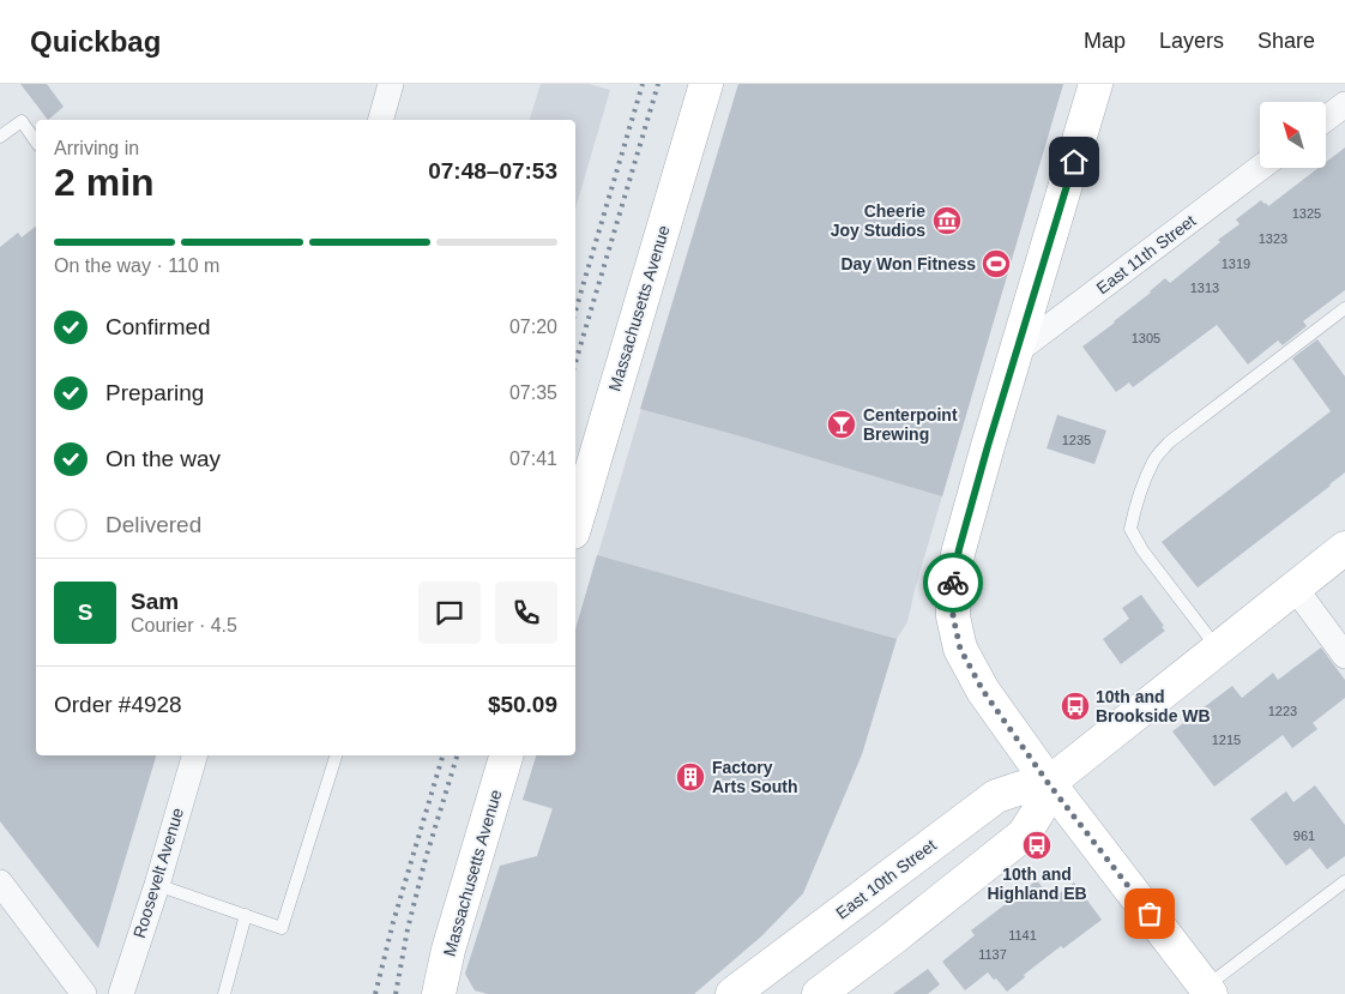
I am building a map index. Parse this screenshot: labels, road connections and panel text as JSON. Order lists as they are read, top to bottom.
{
  "streets": {
    "street": [
      "East 11th Street",
      "Massachusetts Avenue",
      "Roosevelt Avenue",
      "East 10th Street"
    ]
  },
  "places": {
    "museum": ["Cheerie Joy Studios"],
    "sports": ["Day Won Fitness"],
    "bar": ["Centerpoint Brewing"],
    "bus stop": ["10th and Brookside WB", "10th and Highland EB"],
    "building": ["Factory Arts South"]
  },
  "house_numbers": [
    "1325",
    "1323",
    "1319",
    "1313",
    "1305",
    "1235",
    "1223",
    "1215",
    "961",
    "1141",
    "1137"
  ],
  "north": "top left",
  "page": {
    "header": "Quickbag",
    "nav": ["Map", "Layers", "Share"],
    "heading": ["2 min", "Arriving in", "07:48–07:53"],
    "panel": [
      "Sam",
      "Courier · 4.5",
      "Order #4928",
      "$50.09"
    ],
    "bar": "On the way · 110 m",
    "list": [
      ["Confirmed", "07:20"],
      ["Preparing", "07:35"],
      ["On the way", "07:41"],
      "Delivered"
    ],
    "round": "S"
  }
}
